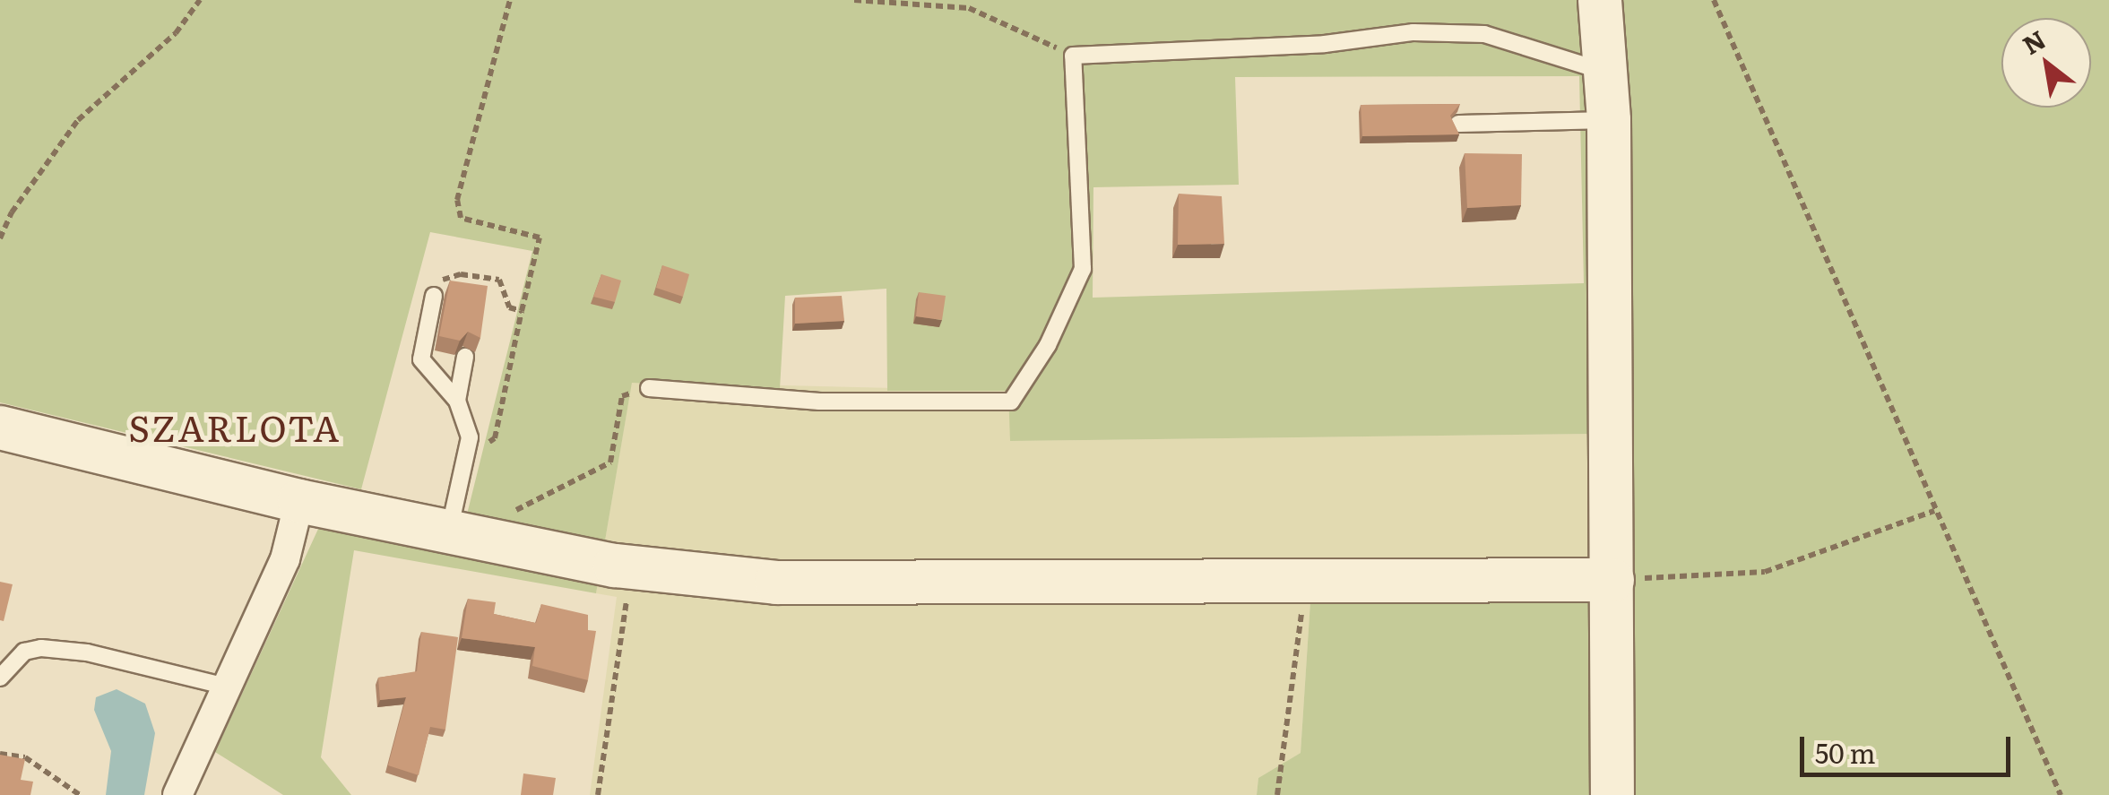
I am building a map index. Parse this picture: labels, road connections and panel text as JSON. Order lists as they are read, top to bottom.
{
  "districts": ["SZARLOTA"],
  "scale_bar": "50 m",
  "north": "top left"
}
